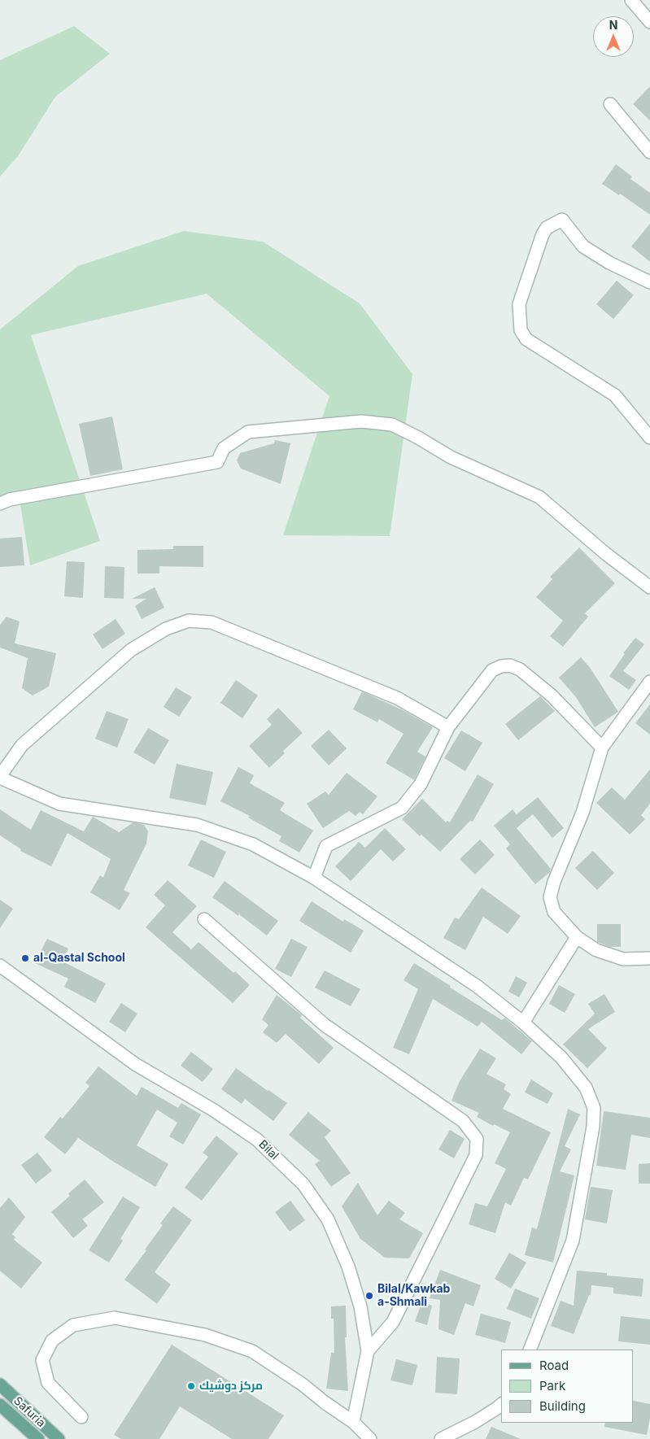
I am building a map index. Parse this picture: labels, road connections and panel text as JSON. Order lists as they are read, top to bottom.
{
  "streets": {
    "main road": ["Safuria"],
    "street": ["Bilal"]
  },
  "places": ["al-Qastal School", "Bilal/Kawkab a-Shmali", "مركز دوشيك"],
  "legend": ["Road", "Park", "Building"],
  "north": "top"
}
